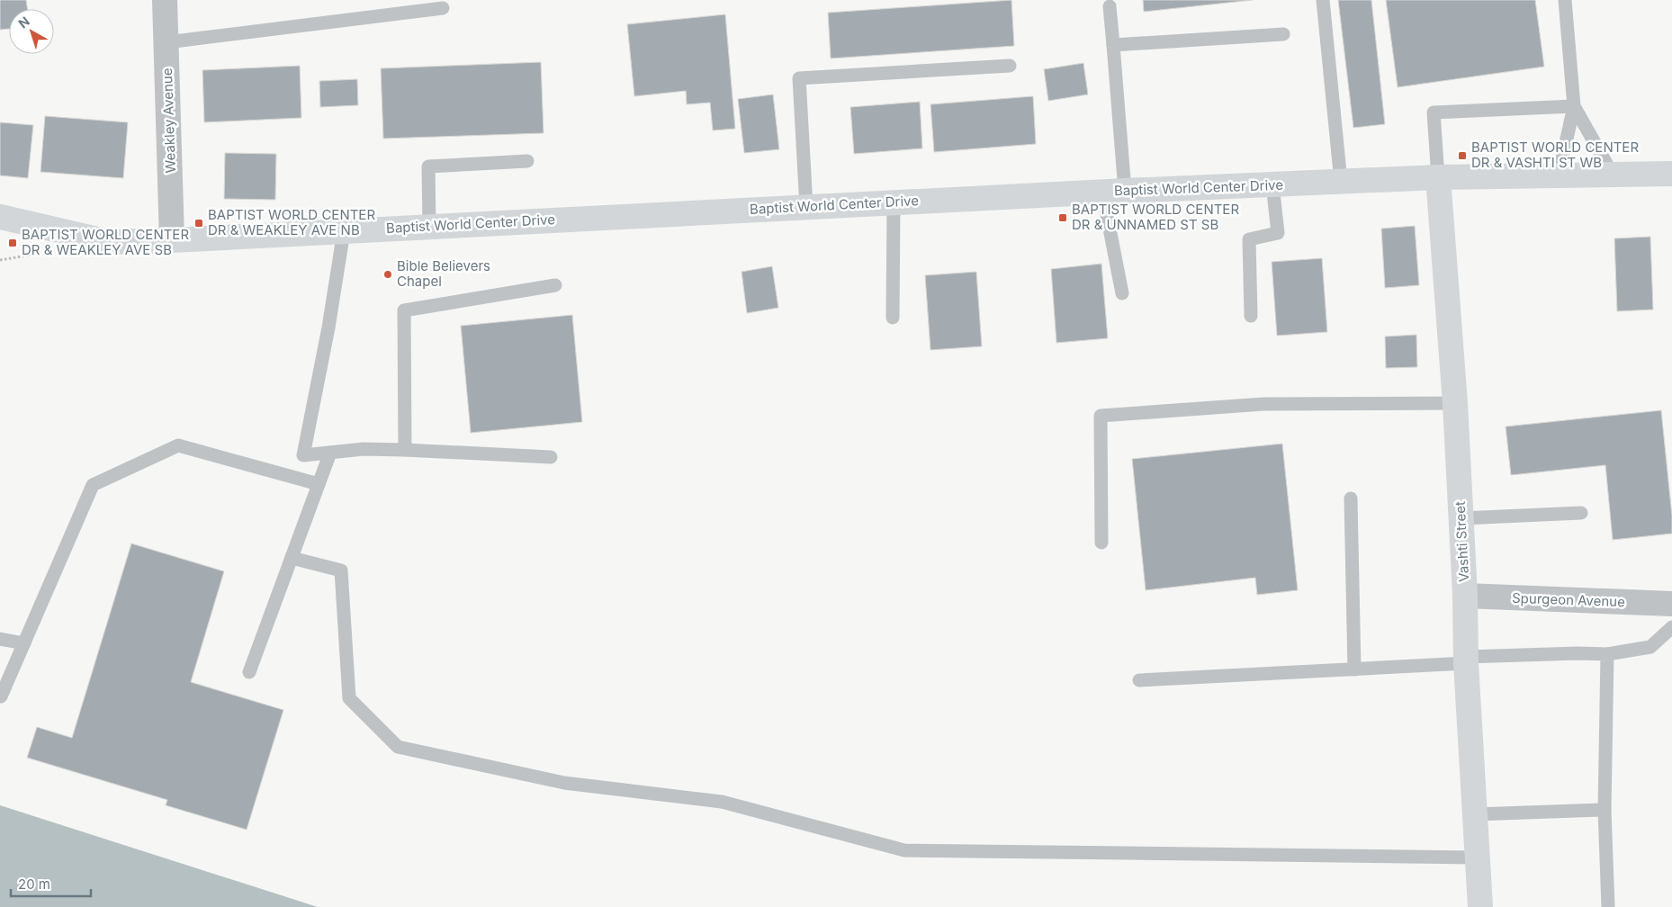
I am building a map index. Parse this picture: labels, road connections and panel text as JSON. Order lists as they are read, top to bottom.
{
  "streets": {
    "street": [
      "Weakley Avenue",
      "Baptist World Center Drive",
      "Vashti Street",
      "Spurgeon Avenue"
    ]
  },
  "crossings": [
    ["Weakley Avenue", "Baptist World Center Drive"],
    ["Baptist World Center Drive", "Vashti Street"],
    ["Vashti Street", "Spurgeon Avenue"]
  ],
  "places": {
    "transit": [
      "BAPTIST WORLD CENTER DR & VASHTI ST WB",
      "BAPTIST WORLD CENTER DR & UNNAMED ST SB",
      "BAPTIST WORLD CENTER DR & WEAKLEY AVE NB",
      "BAPTIST WORLD CENTER DR & WEAKLEY AVE SB"
    ],
    "other": ["Bible Believers Chapel"]
  },
  "scale_bar": "20 m",
  "north": "top left"
}
